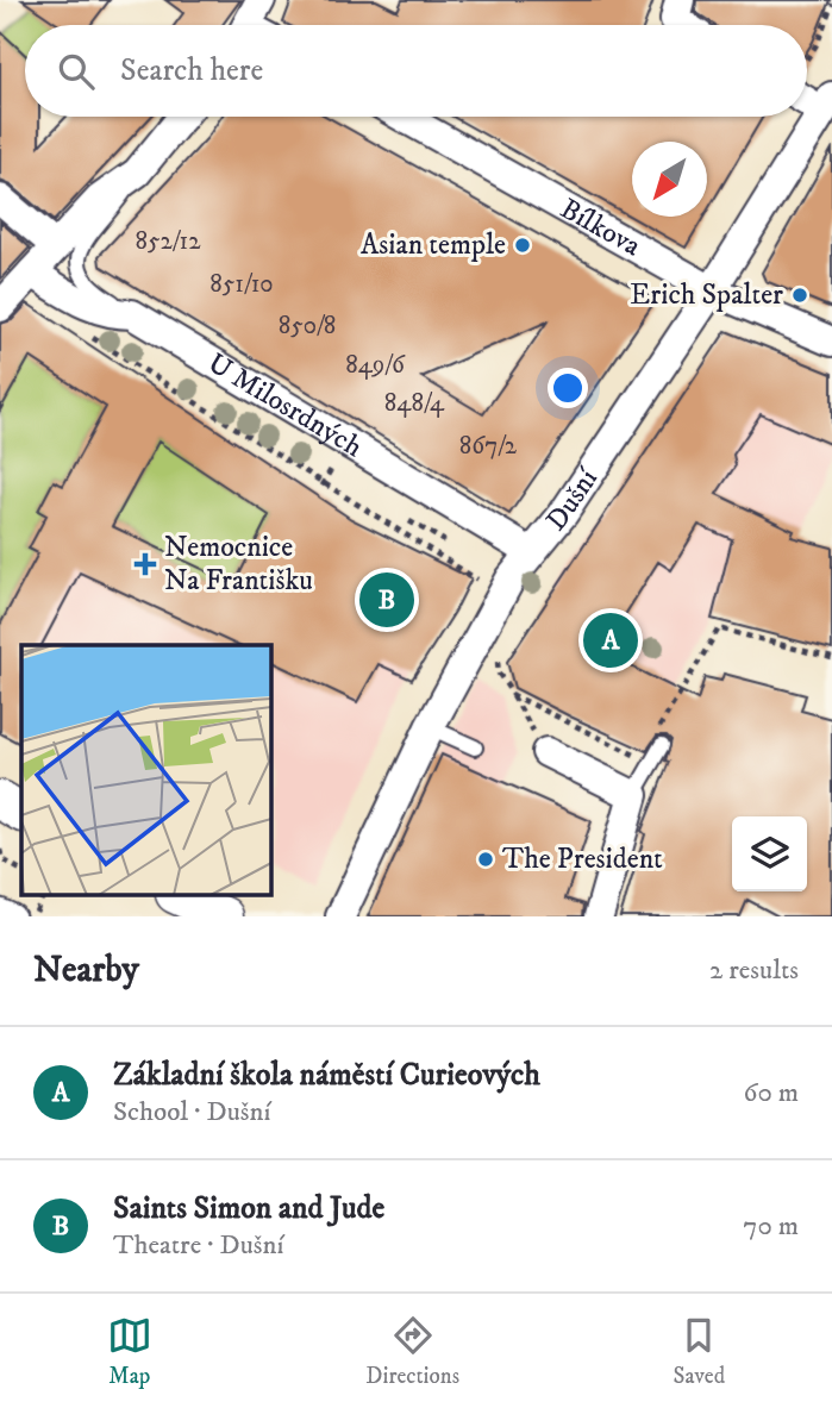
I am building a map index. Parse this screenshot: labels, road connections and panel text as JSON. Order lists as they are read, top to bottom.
{
  "streets": {
    "street": ["Bílkova", "U Milosrdných", "Dušní"]
  },
  "crossings": [
    ["Bílkova", "Dušní"],
    ["U Milosrdných", "Dušní"]
  ],
  "places": {
    "other": ["Asian temple", "Erich Spalter", "The President"],
    "health": ["Nemocnice Na Františku"]
  },
  "house_numbers": [
    "852/12",
    "851/10",
    "850/8",
    "849/6",
    "848/4",
    "867/2"
  ],
  "north": "bottom left",
  "page": {
    "search": "Search here",
    "pins": ["B", "A"],
    "heading": ["Nearby", "2 results"],
    "list": [
      {
        "mark": "A",
        "name": "Základní škola náměstí Curieových",
        "note": "School · Dušní",
        "value": "60 m"
      },
      {
        "mark": "B",
        "name": "Saints Simon and Jude",
        "note": "Theatre · Dušní",
        "value": "70 m"
      }
    ],
    "nav": ["Map", "Directions", "Saved"]
  }
}
